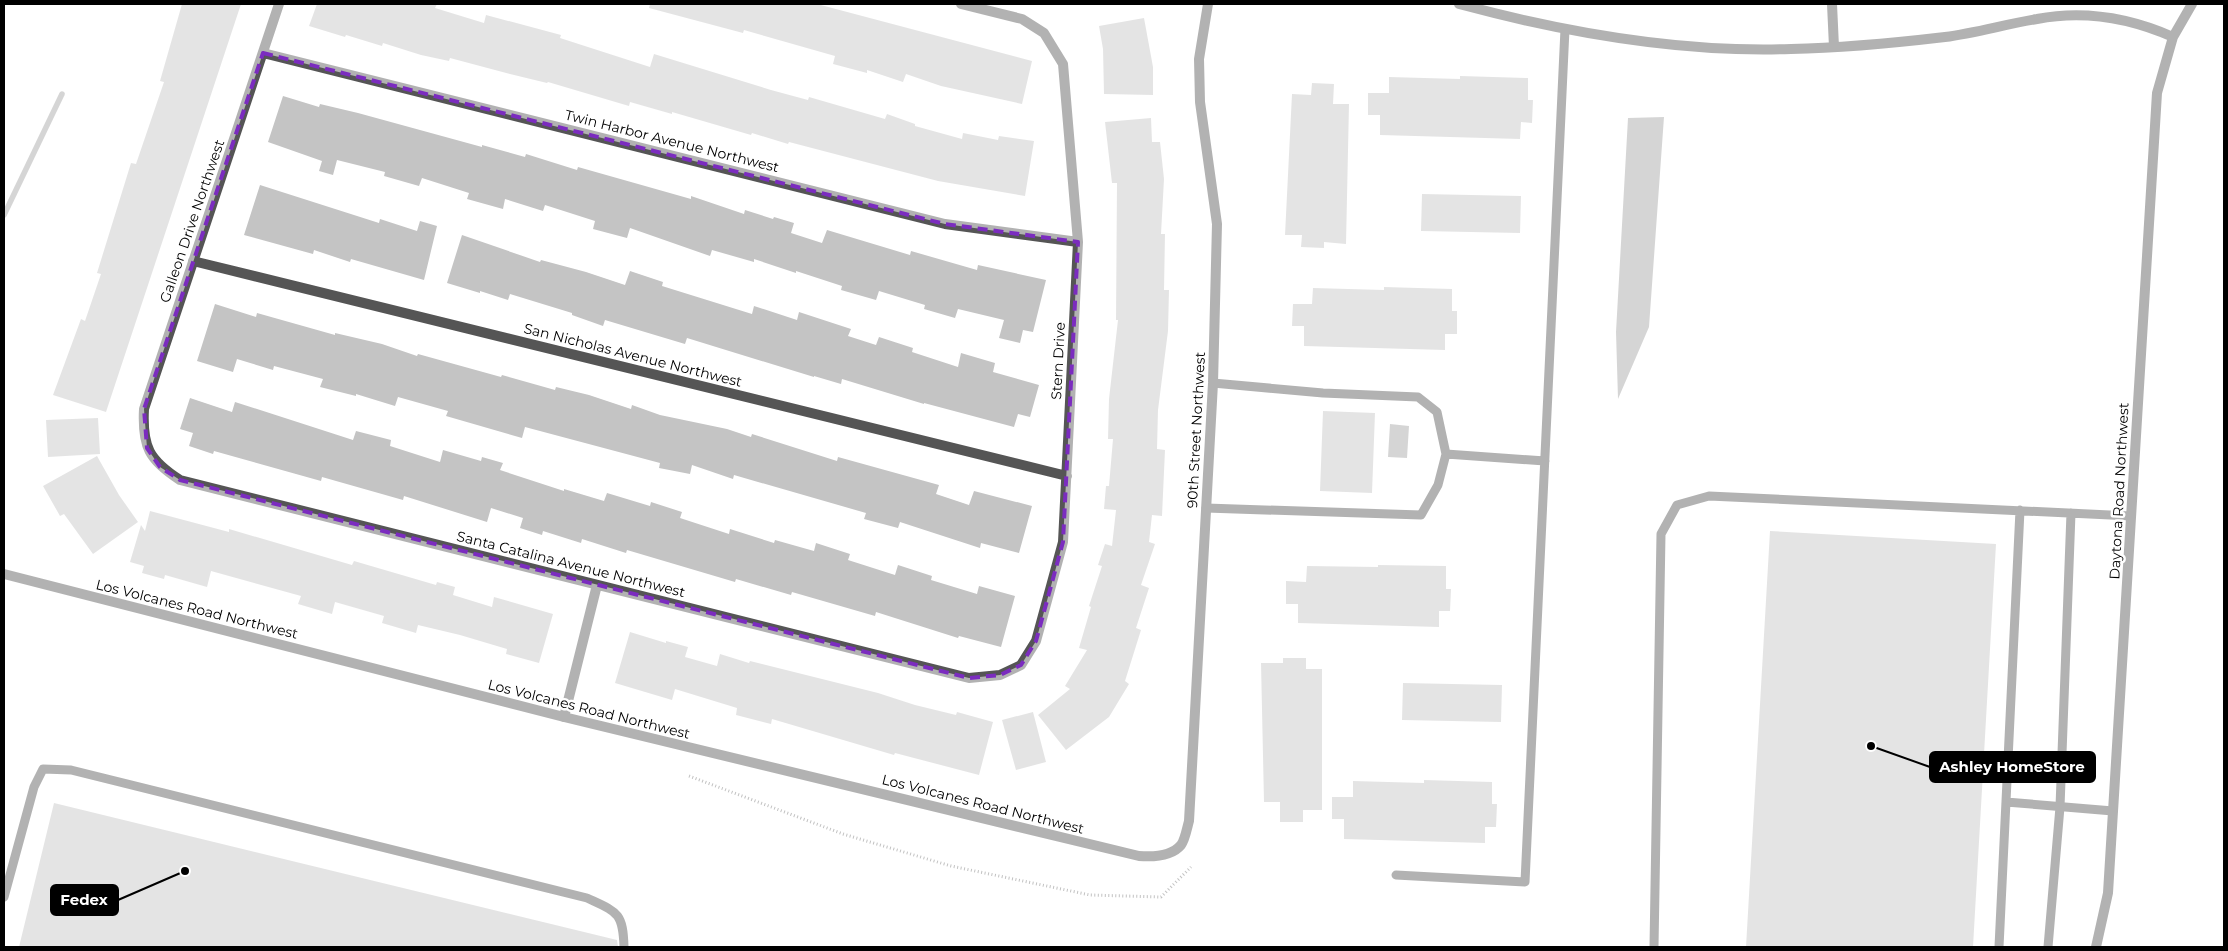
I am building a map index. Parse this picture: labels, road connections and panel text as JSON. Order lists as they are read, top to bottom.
{
  "streets": {
    "street": [
      "Twin Harbor Avenue Northwest",
      "Galleon Drive Northwest",
      "San Nicholas Avenue Northwest",
      "Stern Drive",
      "90th Street Northwest",
      "Daytona Road Northwest",
      "Santa Catalina Avenue Northwest",
      "Los Volcanes Road Northwest"
    ]
  },
  "crossings": [
    ["Twin Harbor Avenue Northwest", "Galleon Drive Northwest"],
    ["Twin Harbor Avenue Northwest", "Stern Drive"],
    ["Galleon Drive Northwest", "San Nicholas Avenue Northwest"],
    ["Galleon Drive Northwest", "Santa Catalina Avenue Northwest"],
    ["San Nicholas Avenue Northwest", "Stern Drive"],
    ["Stern Drive", "Santa Catalina Avenue Northwest"],
    ["90th Street Northwest", "Los Volcanes Road Northwest"]
  ],
  "places": ["Ashley HomeStore", "Fedex"]
}
